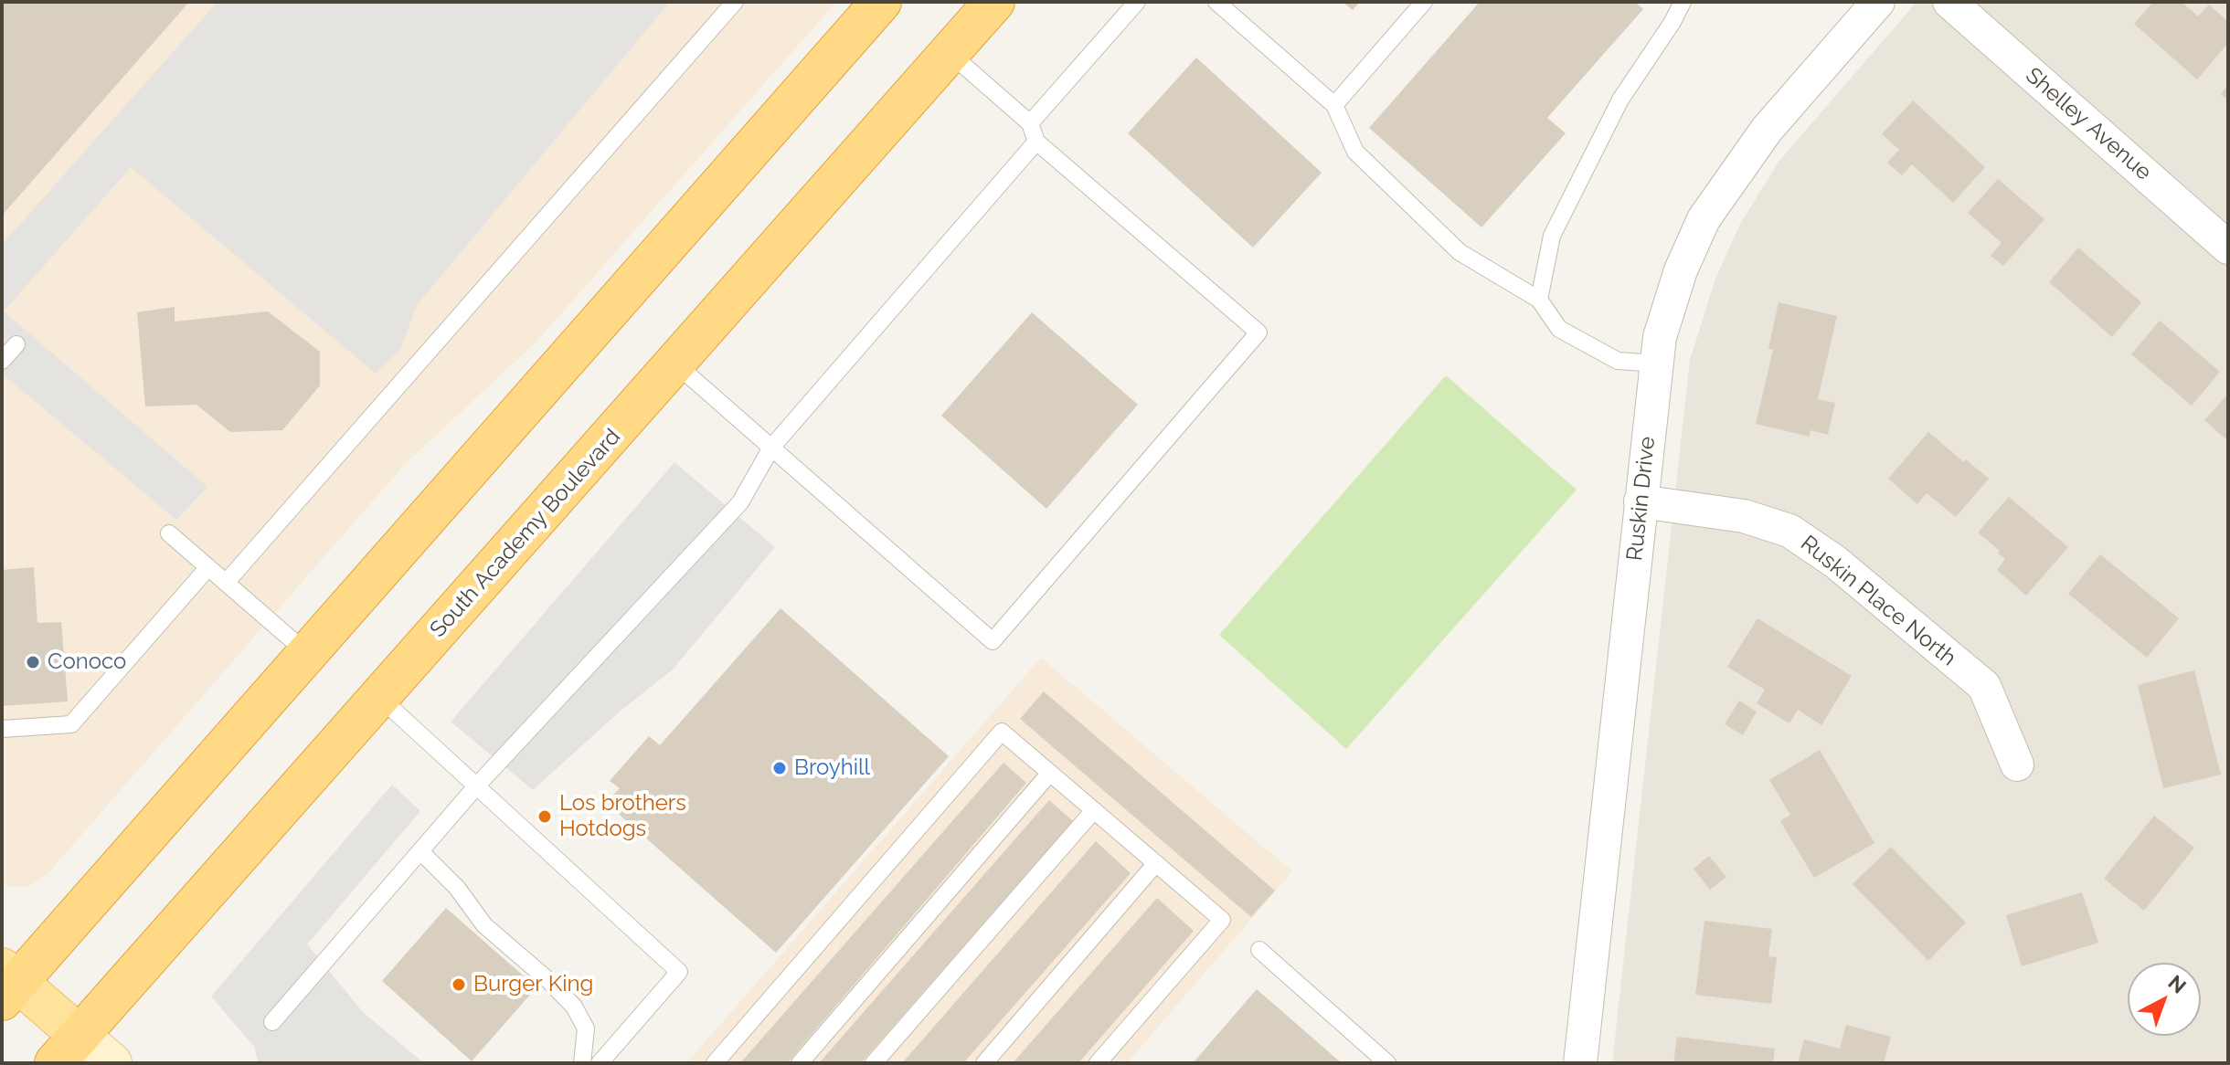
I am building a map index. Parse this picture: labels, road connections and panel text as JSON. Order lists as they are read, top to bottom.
{
  "streets": {
    "highway": ["South Academy Boulevard"],
    "street": ["Shelley Avenue", "Ruskin Drive", "Ruskin Place North"]
  },
  "crossings": [
    ["Ruskin Drive", "Ruskin Place North"]
  ],
  "places": [
    "Conoco",
    "Broyhill",
    "Los brothers Hotdogs",
    "Burger King"
  ],
  "north": "top right"
}
